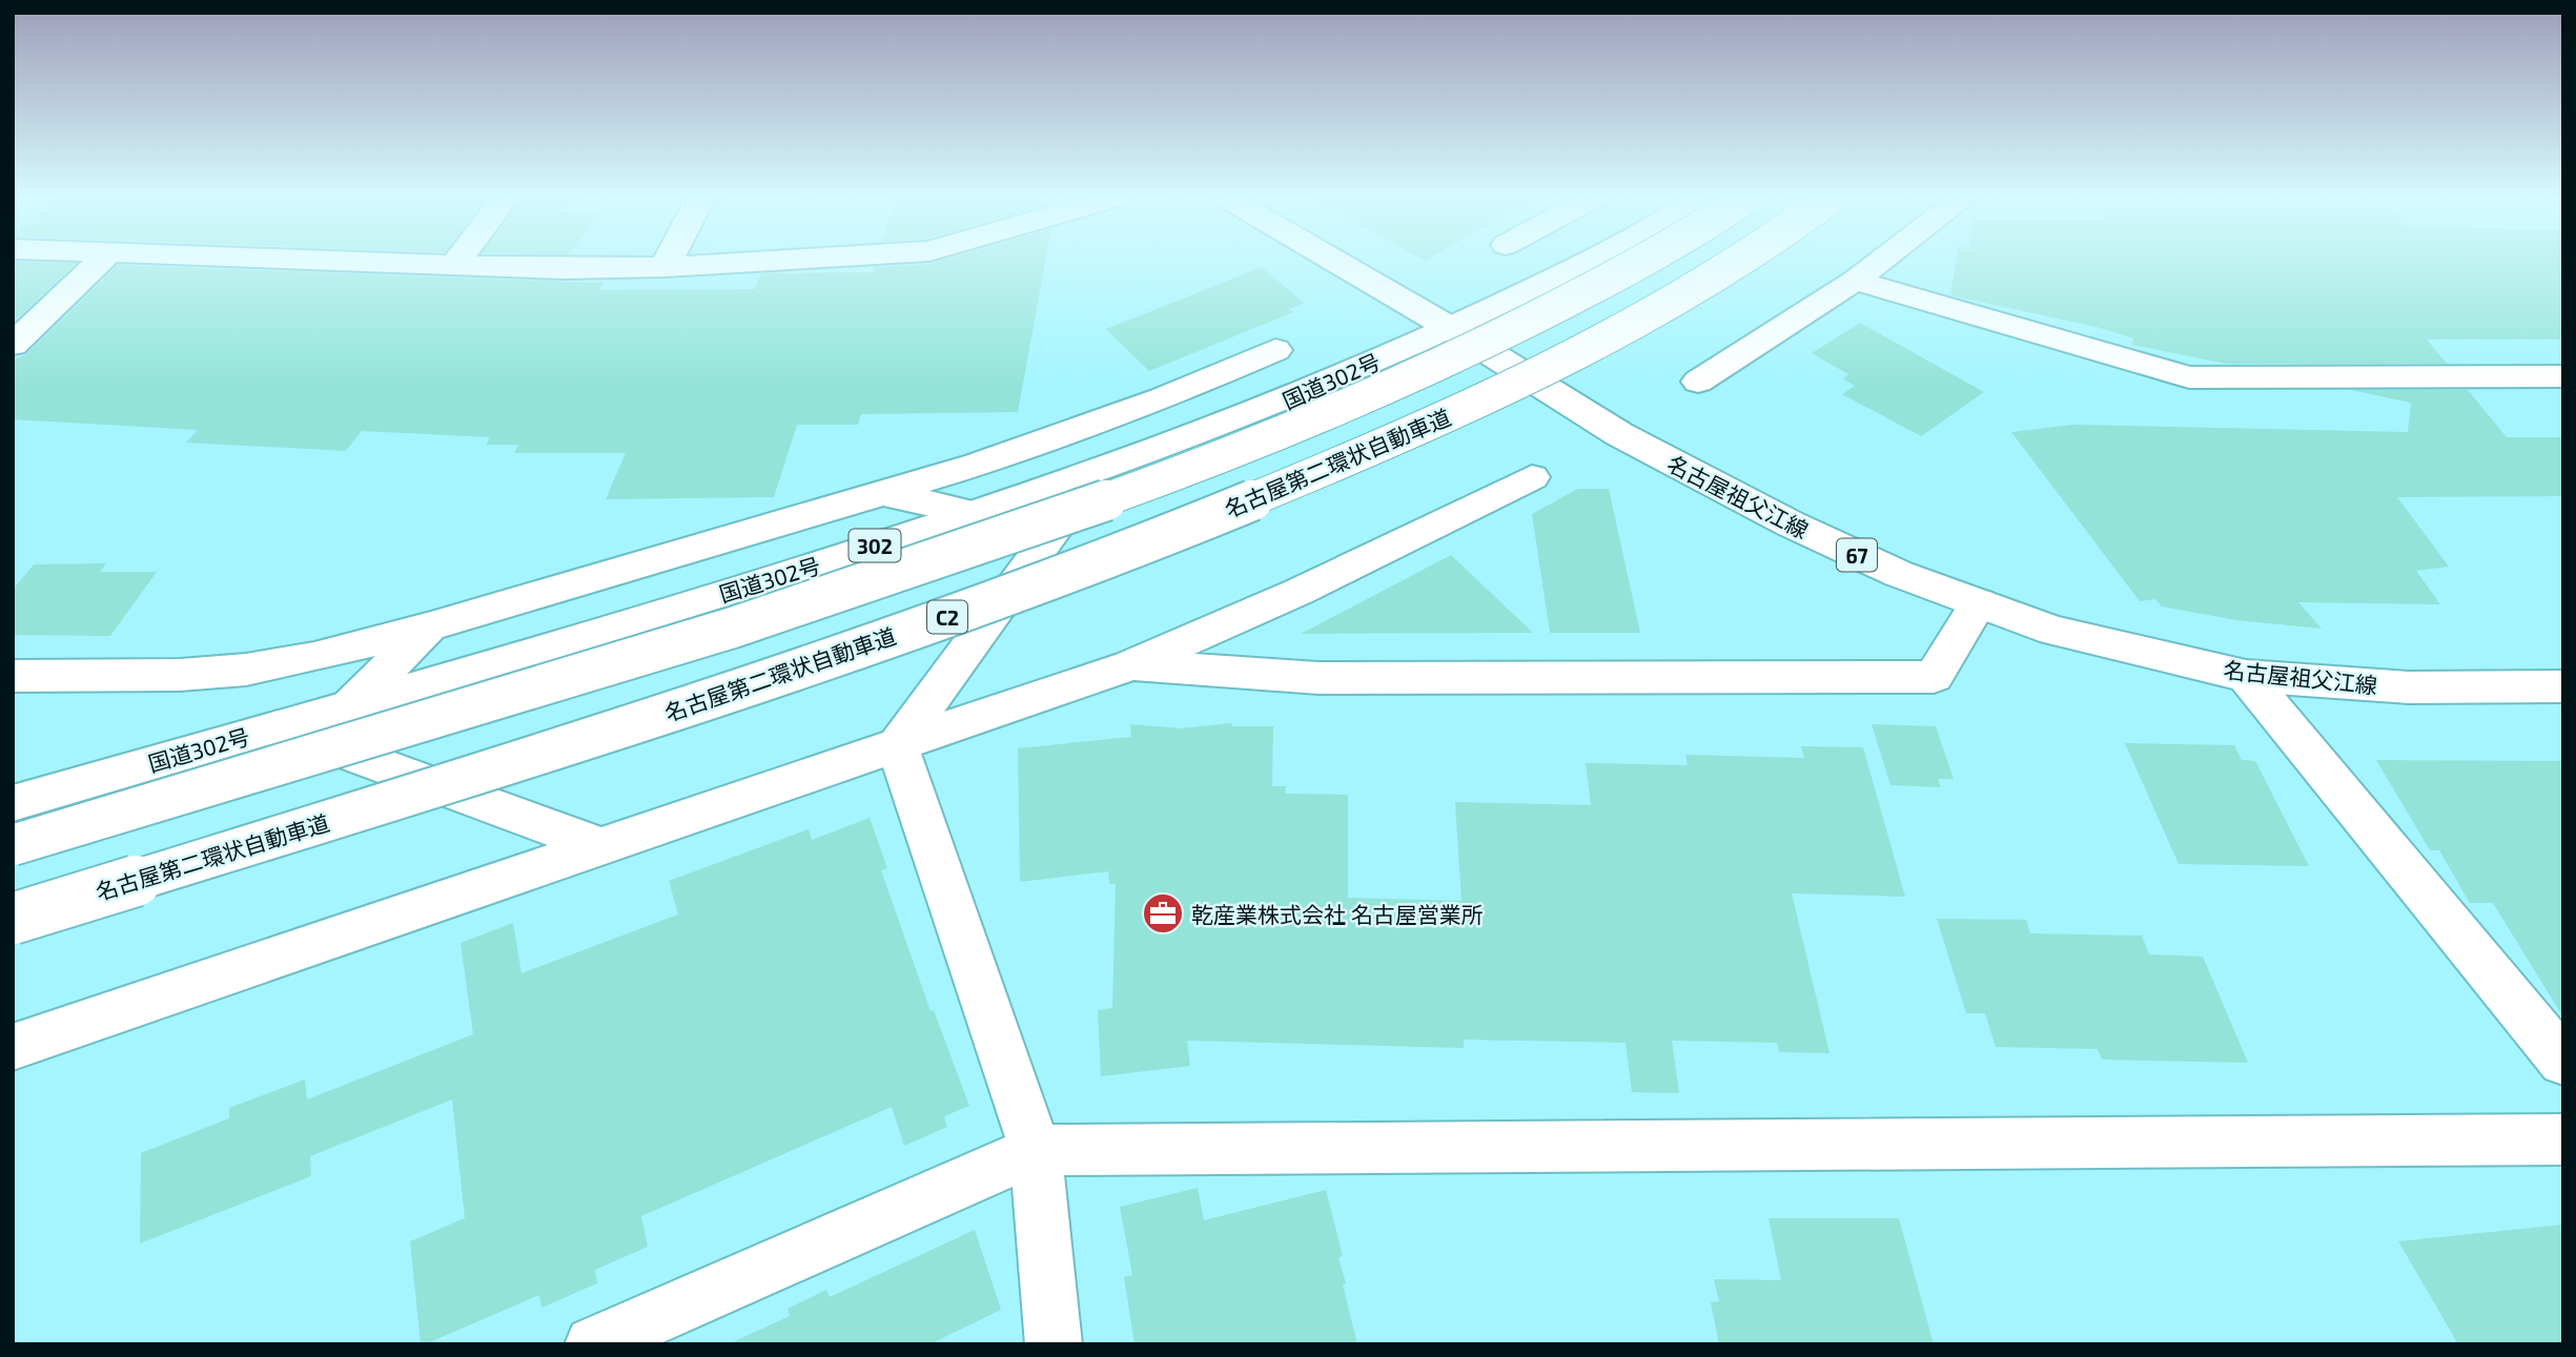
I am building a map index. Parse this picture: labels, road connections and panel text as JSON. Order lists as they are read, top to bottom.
{
  "streets": {
    "main road": [
      "国道302号",
      "名古屋第二環状自動車道",
      "名古屋祖父江線",
      "302",
      "67",
      "C2"
    ]
  },
  "crossings": [
    ["国道302号", "名古屋祖父江線"]
  ],
  "places": {
    "office": ["乾産業株式会社 名古屋営業所"]
  }
}
